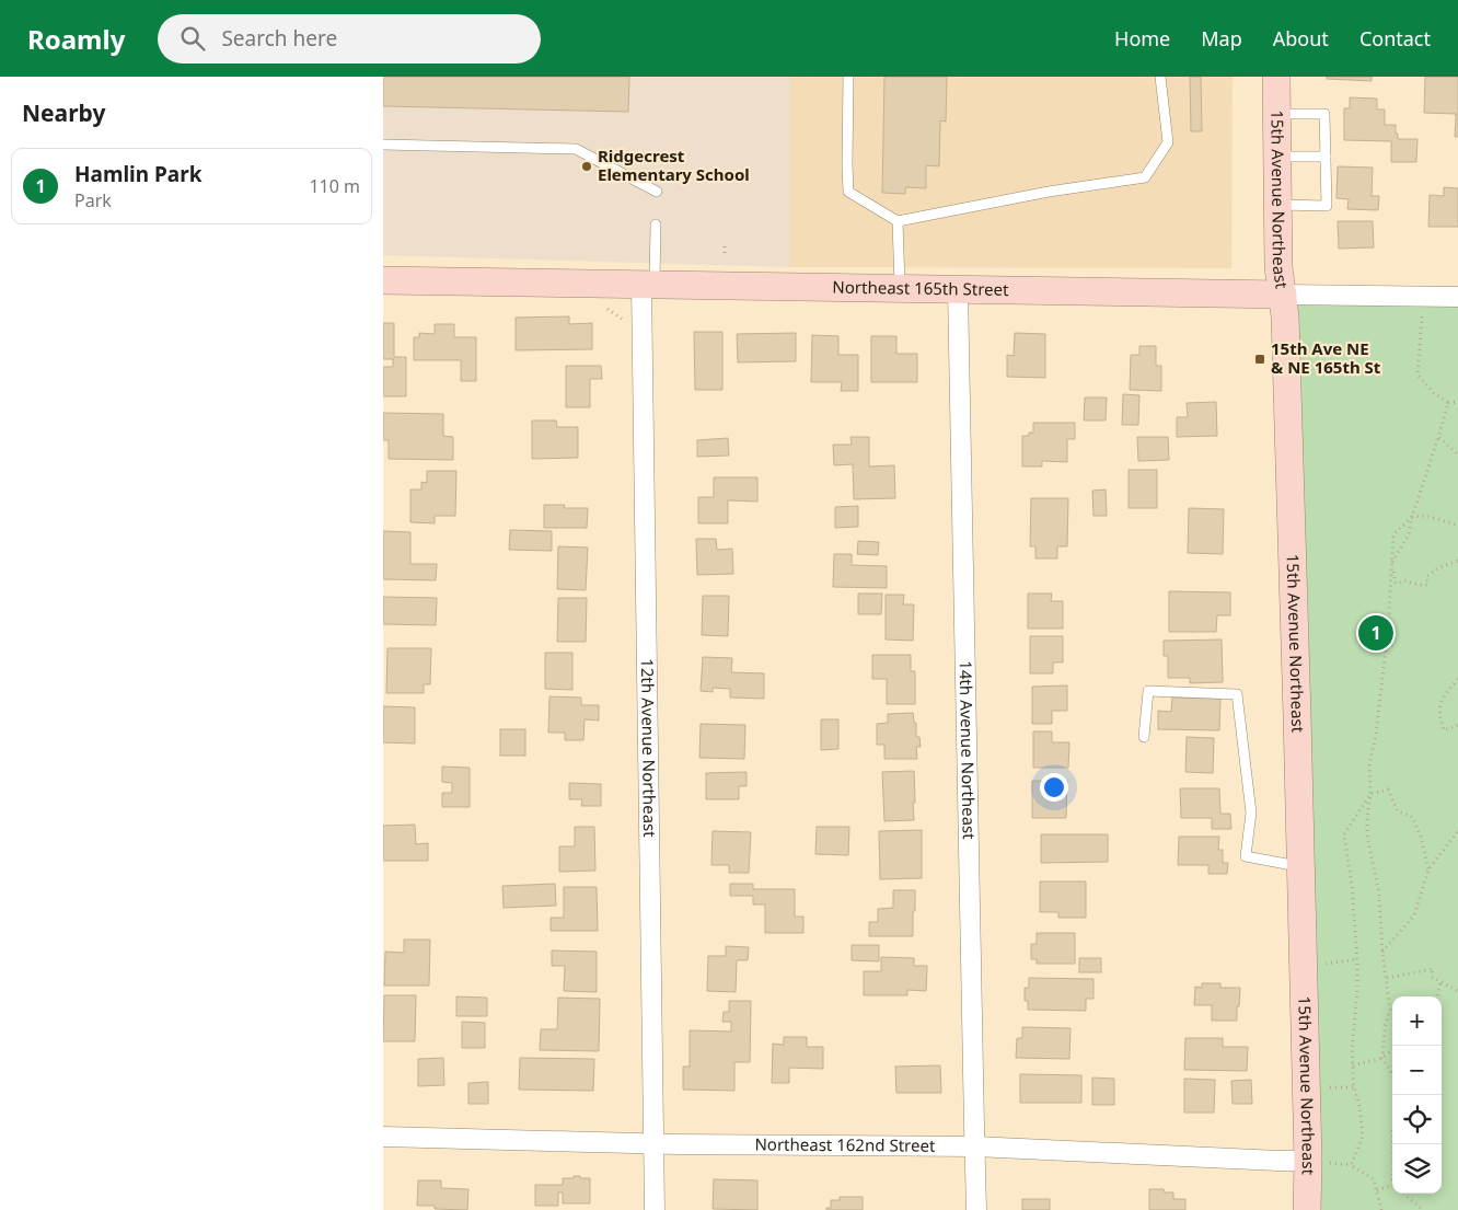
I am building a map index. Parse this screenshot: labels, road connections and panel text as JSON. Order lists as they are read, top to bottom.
{
  "streets": {
    "main road": ["15th Avenue Northeast", "Northeast 165th Street"],
    "street": ["12th Avenue Northeast", "14th Avenue Northeast", "Northeast 162nd Street"]
  },
  "crossings": [
    ["15th Avenue Northeast", "Northeast 165th Street"],
    ["15th Avenue Northeast", "Northeast 162nd Street"],
    ["Northeast 165th Street", "12th Avenue Northeast"],
    ["Northeast 165th Street", "14th Avenue Northeast"],
    ["12th Avenue Northeast", "Northeast 162nd Street"],
    ["14th Avenue Northeast", "Northeast 162nd Street"]
  ],
  "places": {
    "other": ["Ridgecrest Elementary School"],
    "transit": ["15th Ave NE & NE 165th St"]
  },
  "page": {
    "header": "Roamly",
    "search": "Search here",
    "nav": [
      "Home",
      "Map",
      "About",
      "Contact"
    ],
    "heading": "Nearby",
    "list": [
      {
        "mark": "1",
        "name": "Hamlin Park",
        "note": "Park",
        "value": "110 m"
      }
    ],
    "pins": "1",
    "map_buttons": ["+", "−"]
  }
}
